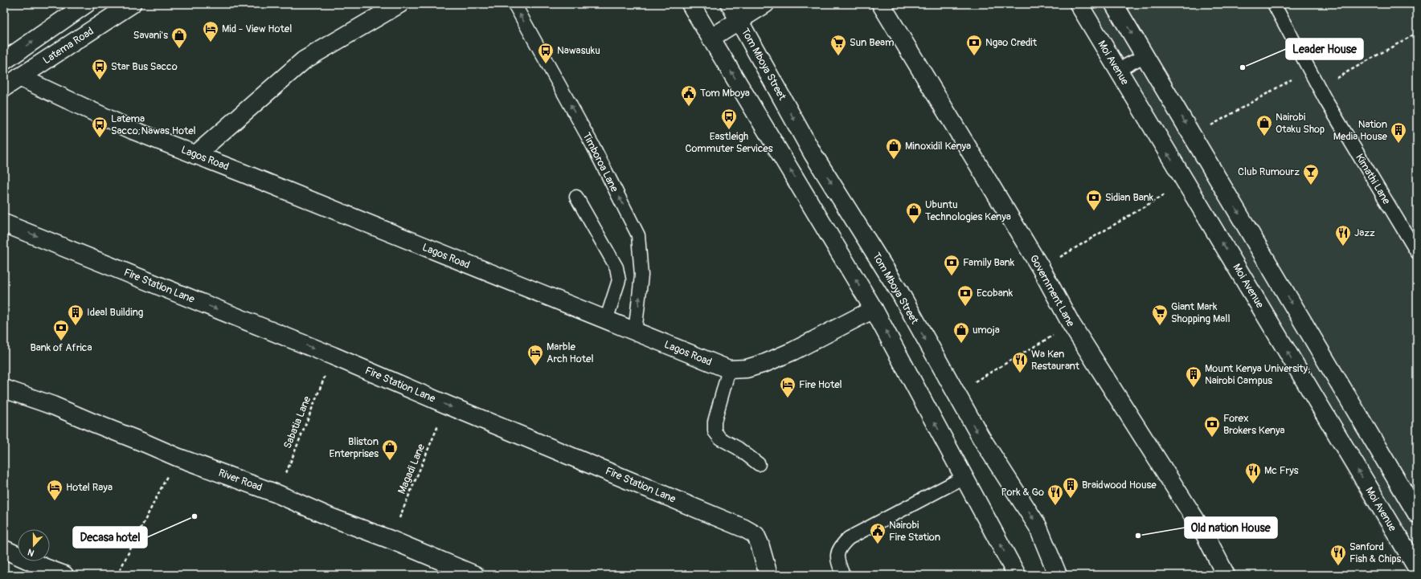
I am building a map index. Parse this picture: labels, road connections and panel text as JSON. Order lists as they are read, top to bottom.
{
  "streets": {
    "street": [
      "Latema Road",
      "Moi Avenue",
      "Tom Mboya Street",
      "Lagos Road",
      "Fire Station Lane",
      "Government Lane",
      "River Road"
    ],
    "lane": ["Timboroa Lane", "Kimathi Lane"],
    "path": ["Sabatia Lane", "Magadi Lane"]
  },
  "crossings": [
    ["Latema Road", "Lagos Road"],
    ["Lagos Road", "Timboroa Lane"],
    ["Fire Station Lane", "Sabatia Lane"],
    ["Fire Station Lane", "Magadi Lane"],
    ["Sabatia Lane", "River Road"],
    ["Magadi Lane", "River Road"]
  ],
  "one_way": ["Fire Station Lane"],
  "places": {
    "hotel": [
      "Mid - View Hotel",
      "Marble Arch Hotel",
      "Fire Hotel",
      "Hotel Raya"
    ],
    "shop": [
      "Savani's",
      "Nairobi Otaku Shop",
      "Minoxidil Kenya",
      "Ubuntu Technologies Kenya",
      "umoja",
      "Bliston Enterprises"
    ],
    "supermarket": ["Sun Beam", "Giant Mark Shopping Mall"],
    "bank": [
      "Ngao Credit",
      "Sidian Bank",
      "Family Bank",
      "Ecobank",
      "Bank of Africa",
      "Forex Brokers Kenya"
    ],
    "bus stop": [
      "Nawasuku",
      "Star Bus Sacco",
      "Eastleigh Commuter Services",
      "Latema Sacco;Nawas Hotel"
    ],
    "other": ["Leader House", "Decasa hotel", "Old nation House"],
    "public building": ["Tom Mboya", "Nairobi Fire Station"],
    "building": [
      "Nation Media House",
      "Ideal Building",
      "Mount Kenya University, Nairobi Campus",
      "Braidwood House"
    ],
    "bar": ["Club Rumourz"],
    "restaurant": [
      "Jazz",
      "Wa Ken Restaurant",
      "Mc Frys",
      "Pork & Go",
      "Sanford Fish & Chips"
    ]
  },
  "north": "bottom"
}
